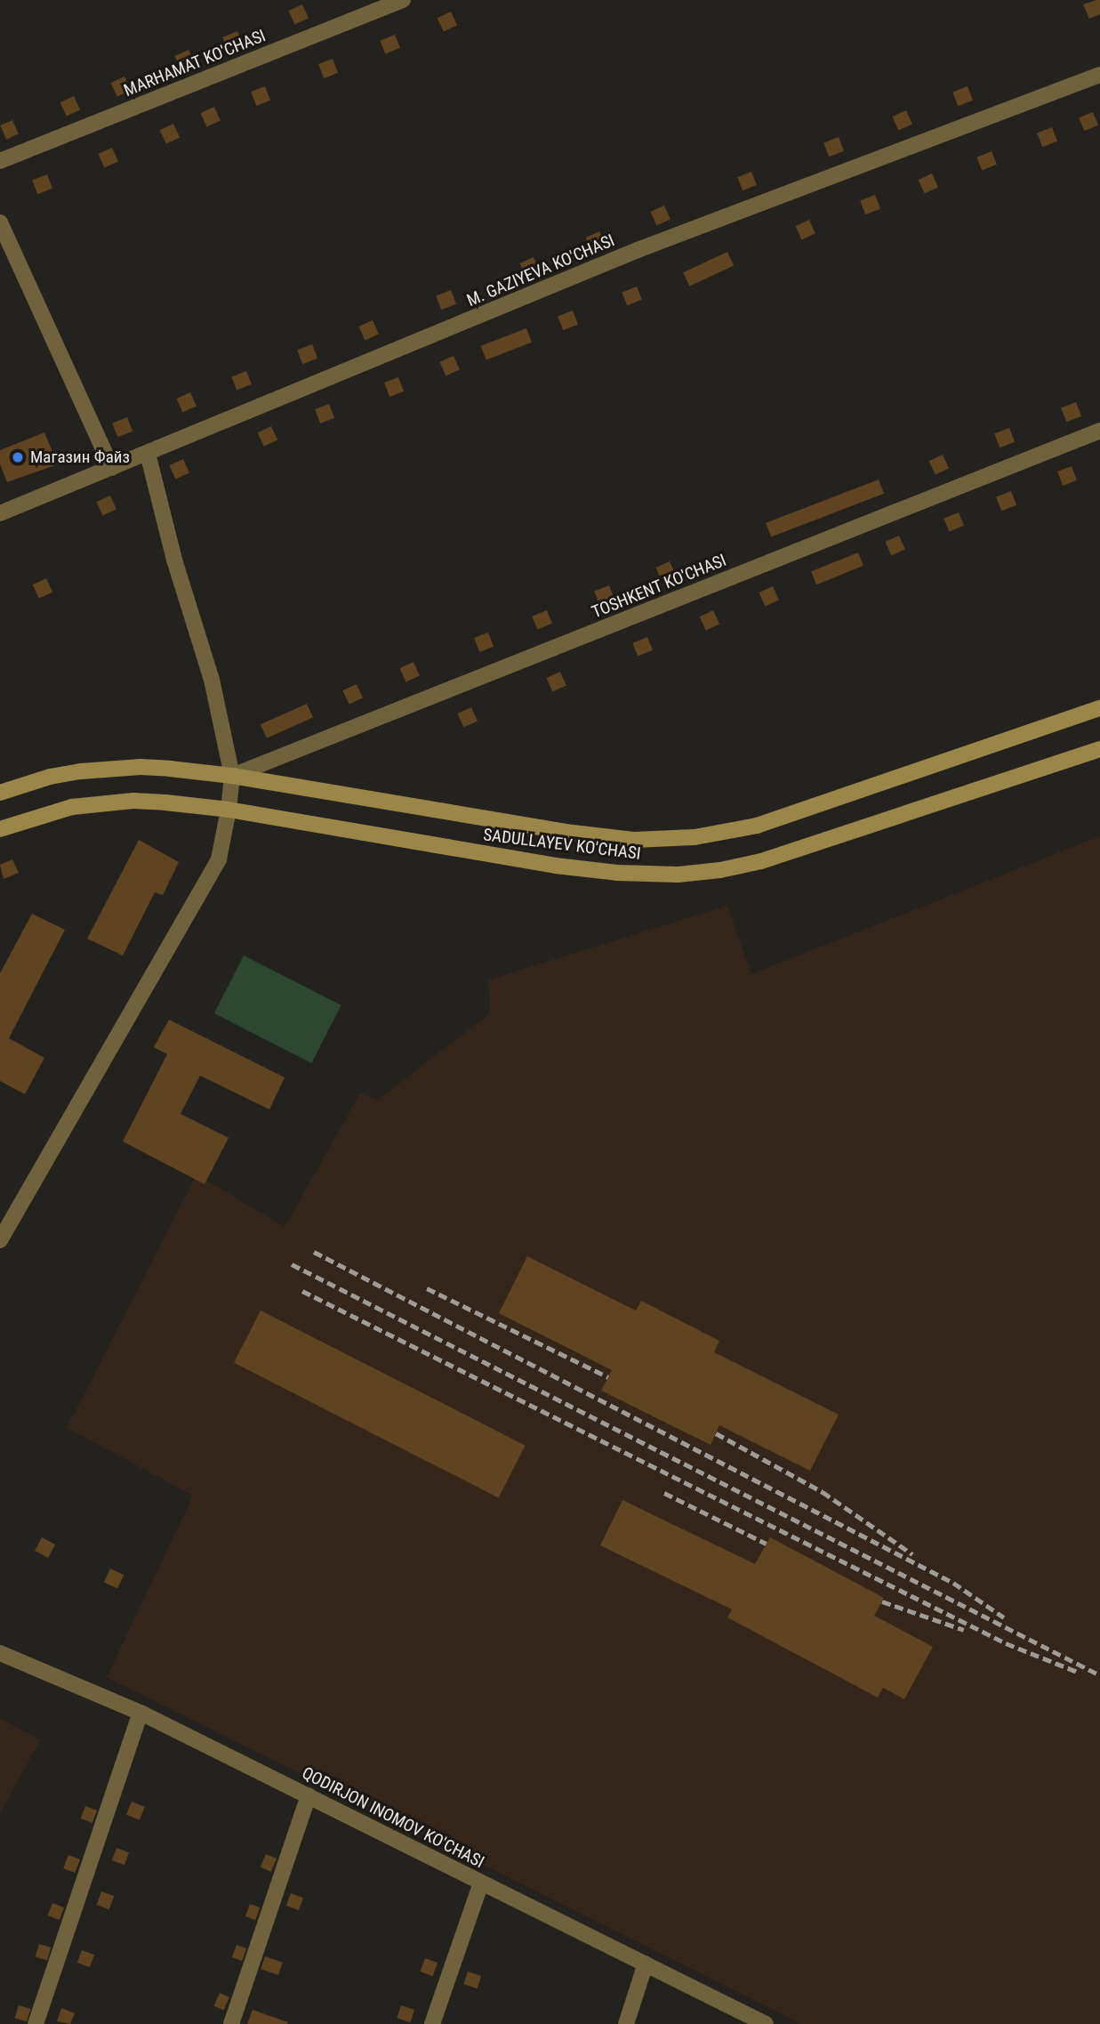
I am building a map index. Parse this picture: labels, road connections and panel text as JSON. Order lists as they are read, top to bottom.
{
  "streets": {
    "main road": ["SADULLAYEV KO'CHASI"],
    "street": [
      "MARHAMAT KO'CHASI",
      "M. GAZIYEVA KO'CHASI",
      "TOSHKENT KO'CHASI",
      "QODIRJON INOMOV KO'CHASI"
    ]
  },
  "places": ["Магазин Файз"]
}
